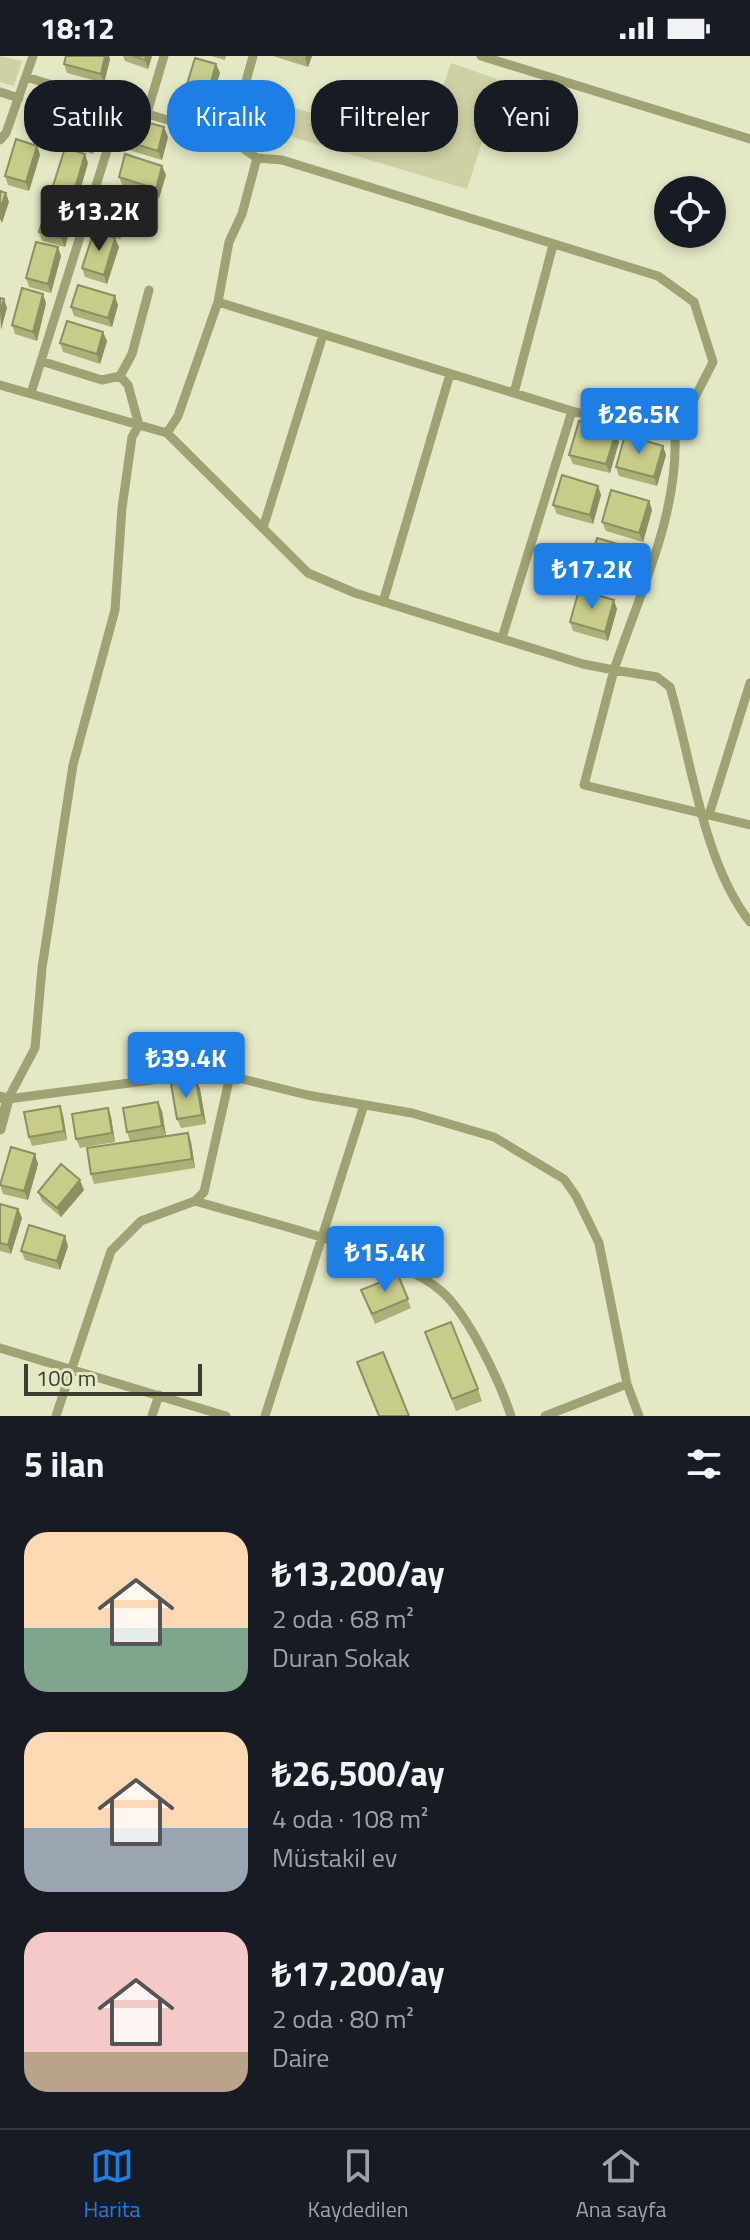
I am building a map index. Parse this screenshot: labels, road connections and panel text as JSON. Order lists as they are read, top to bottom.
{
  "scale_bar": "100 m",
  "page": {
    "status": "18:12",
    "chip": [
      "Satılık",
      "Kiralık",
      "Filtreler",
      "Yeni"
    ],
    "price": [
      "₺13.2K",
      "₺26.5K",
      "₺17.2K",
      "₺39.4K",
      "₺15.4K"
    ],
    "scale": "100 m",
    "heading": "5 ilan",
    "list": [
      {
        "name": "₺13,200/ay",
        "note": "2 oda · 68 m² · Duran Sokak"
      },
      {
        "name": "₺26,500/ay",
        "note": "4 oda · 108 m² · Müstakil ev"
      },
      {
        "name": "₺17,200/ay",
        "note": "2 oda · 80 m² · Daire"
      }
    ],
    "tabs": ["Harita", "Kaydedilen", "Ana sayfa"]
  }
}
